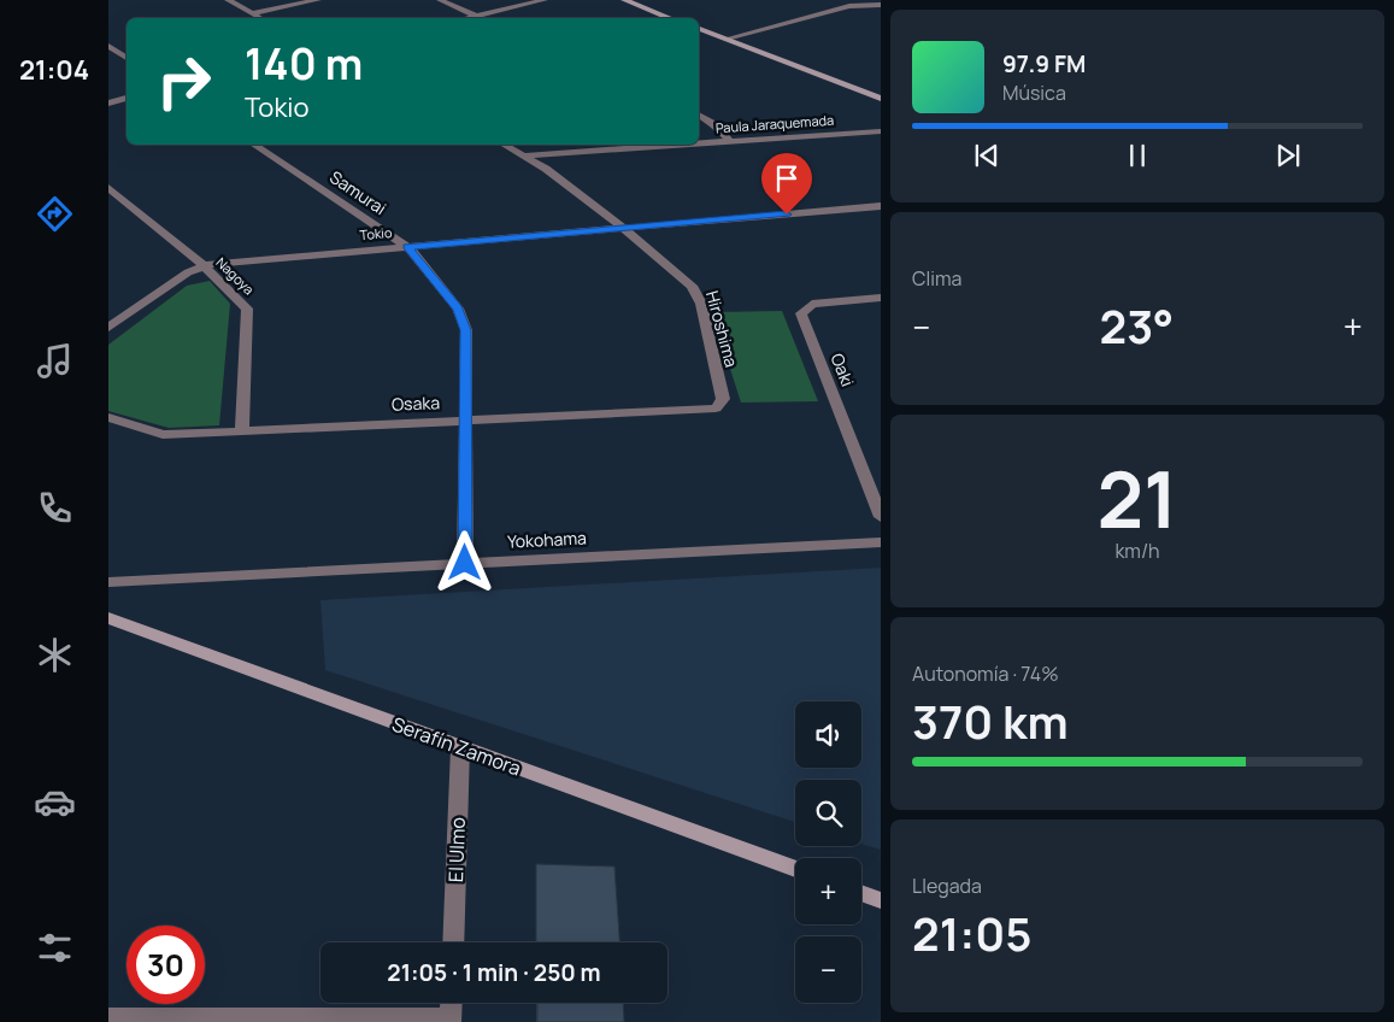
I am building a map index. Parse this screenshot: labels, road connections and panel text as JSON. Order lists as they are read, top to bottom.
{
  "streets": {
    "street": [
      "Paula Jaraquemada",
      "Samurai",
      "Tokio",
      "Nagoya",
      "Hiroshima",
      "Oaki",
      "Osaka",
      "Yokohama",
      "Serafín Zamora",
      "El Ulmo"
    ]
  },
  "crossings": [
    ["Paula Jaraquemada", "Hiroshima"],
    ["Samurai", "Tokio"],
    ["Samurai", "Osaka"],
    ["Samurai", "Yokohama"],
    ["Tokio", "Nagoya"],
    ["Tokio", "Hiroshima"],
    ["Nagoya", "Osaka"],
    ["Hiroshima", "Osaka"],
    ["Serafín Zamora", "El Ulmo"]
  ],
  "page": {
    "tabs": "21:04",
    "turn": ["140 m", "Tokio"],
    "song": ["97.9 FM", "Música"],
    "tile": [
      "Clima",
      ["21", "km/h"],
      ["Autonomía · 74%", "370 km"],
      ["Llegada", "21:05"]
    ],
    "heat": ["−", "23°", "+"],
    "map_buttons": ["+", "−"],
    "limit": "30",
    "trip": "21:05 · 1 min · 250 m"
  }
}
